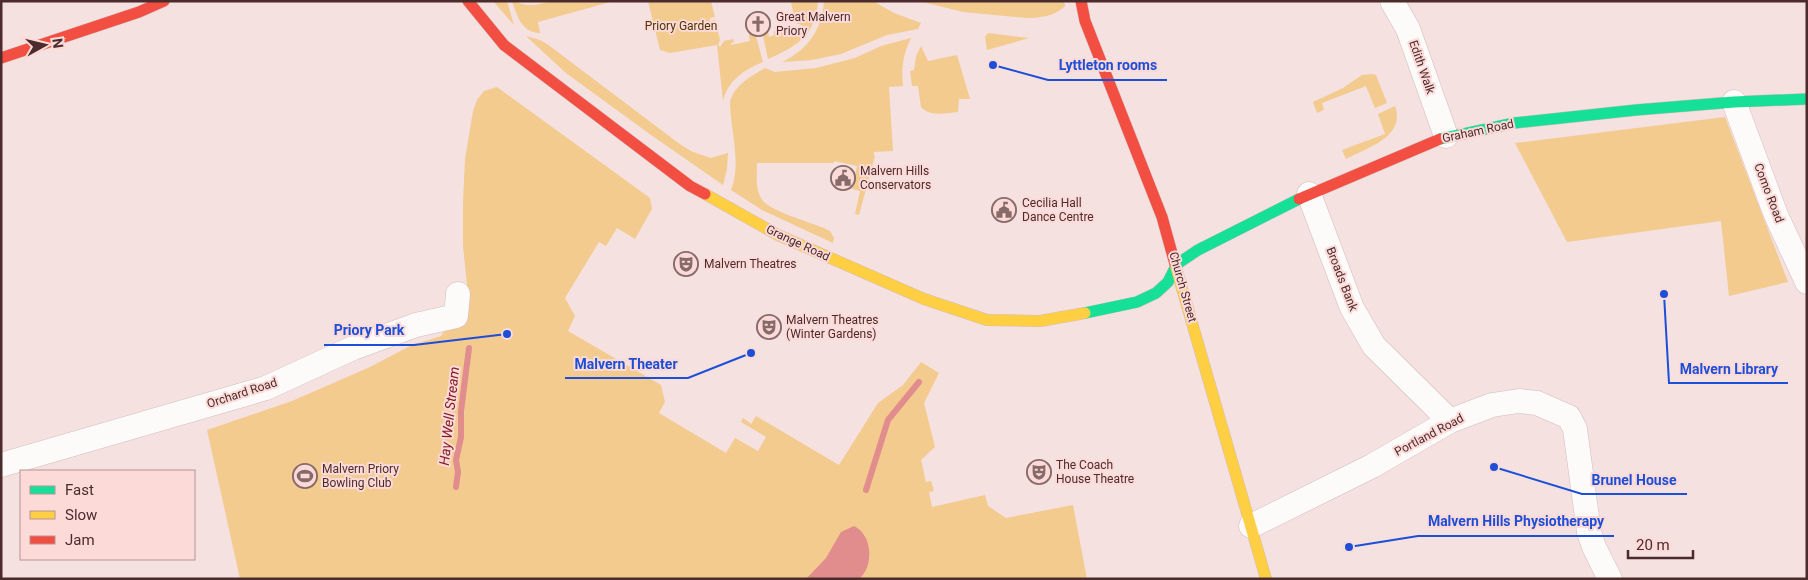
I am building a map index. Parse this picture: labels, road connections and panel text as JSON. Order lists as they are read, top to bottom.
{
  "streets": {
    "street": [
      "Edith Walk",
      "Graham Road",
      "Como Road",
      "Grange Road",
      "Broads Bank",
      "Church Street",
      "Orchard Road",
      "Portland Road"
    ]
  },
  "crossings": [
    ["Edith Walk", "Graham Road"],
    ["Graham Road", "Como Road"],
    ["Graham Road", "Grange Road"],
    ["Graham Road", "Broads Bank"],
    ["Graham Road", "Church Street"],
    ["Grange Road", "Church Street"],
    ["Broads Bank", "Portland Road"],
    ["Church Street", "Portland Road"]
  ],
  "water": ["Hay Well Stream"],
  "parks": ["Priory Garden"],
  "places": {
    "church": ["Great Malvern Priory"],
    "other": [
      "Lyttleton rooms",
      "Malvern Library",
      "Priory Park",
      "Malvern Theater",
      "Brunel House",
      "Malvern Hills Physiotherapy"
    ],
    "public building": ["Malvern Hills Conservators", "Cecilia Hall Dance Centre"],
    "theatre": ["Malvern Theatres", "Malvern Theatres (Winter Gardens)", "The Coach House Theatre"],
    "sports": ["Malvern Priory Bowling Club"]
  },
  "legend": ["Fast", "Slow", "Jam"],
  "scale_bar": "20 m",
  "north": "right"
}
